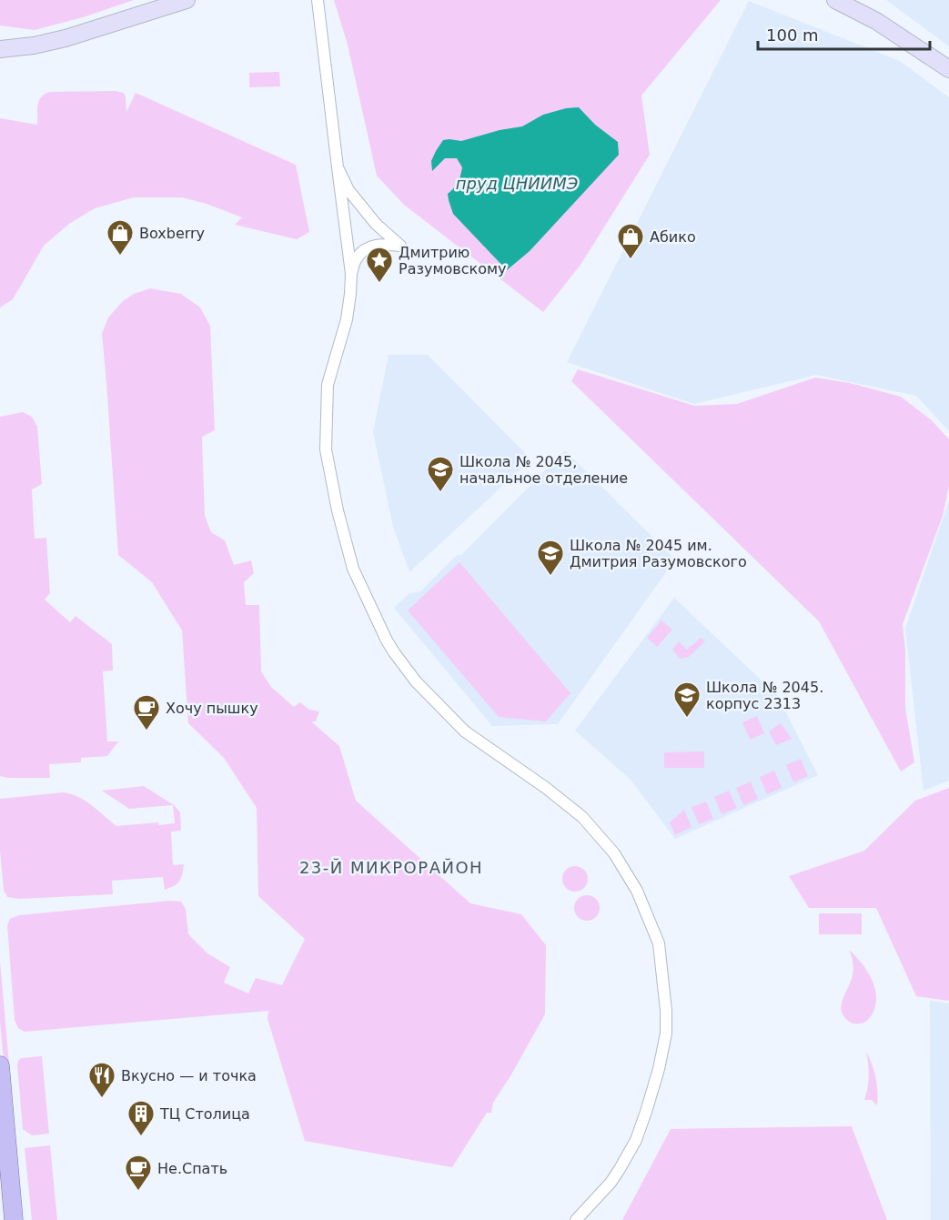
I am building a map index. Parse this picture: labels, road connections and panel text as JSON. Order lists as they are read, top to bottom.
{
  "districts": ["23-Й МИКРОРАЙОН"],
  "water": ["пруд ЦНИИМЭ"],
  "places": {
    "shop": ["Boxberry", "Абико"],
    "place": ["Дмитрию Разумовскому"],
    "school or university": ["Школа № 2045, начальное отделение", "Школа № 2045 им. Дмитрия Разумовского", "Школа № 2045. корпус 2313"],
    "cafe": ["Хочу пышку", "Не.Спать"],
    "restaurant": ["Вкусно — и точка"],
    "building": ["ТЦ Столица"]
  },
  "scale_bar": "100 m"
}
